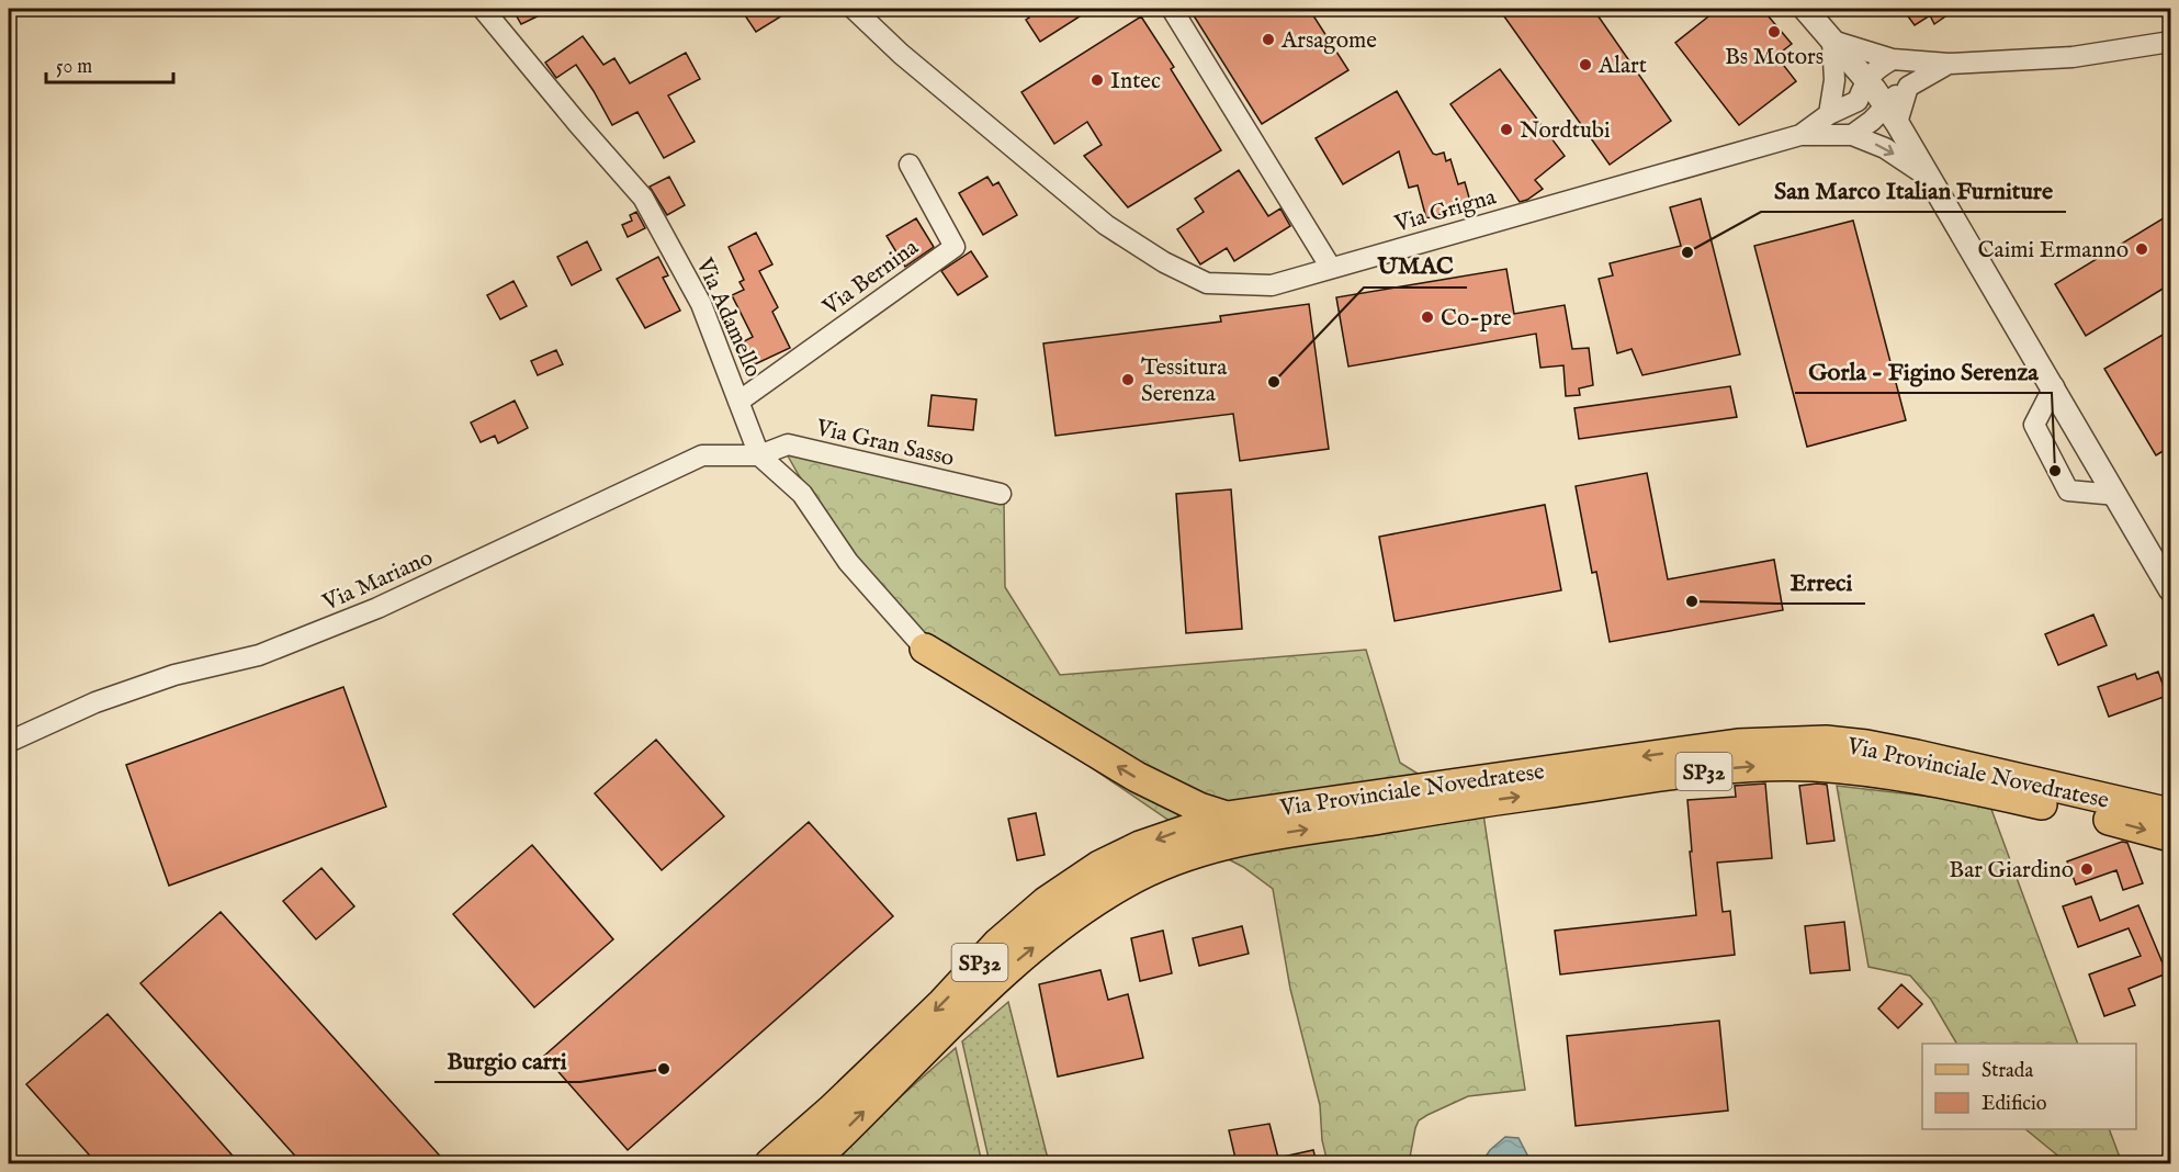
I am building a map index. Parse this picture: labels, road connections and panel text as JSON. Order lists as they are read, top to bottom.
{
  "streets": {
    "main road": ["SP32", "Via Provinciale Novedratese"],
    "street": [
      "Via Grigna",
      "Via Bernina",
      "Via Adamello",
      "Via Gran Sasso",
      "Via Mariano"
    ]
  },
  "crossings": [
    ["Via Bernina", "Via Adamello"],
    ["Via Adamello", "Via Gran Sasso"],
    ["Via Adamello", "Via Mariano"],
    ["Via Gran Sasso", "Via Mariano"]
  ],
  "places": [
    "Bs Motors",
    "Arsagome",
    "Alart",
    "Intec",
    "Nordtubi",
    "Caimi Ermanno",
    "San Marco Italian Furniture",
    "Co-pre",
    "Tessitura Serenza",
    "UMAC",
    "Gorla - Figino Serenza",
    "Erreci",
    "Bar Giardino",
    "Burgio carri"
  ],
  "legend": ["Strada", "Edificio"],
  "scale_bar": "50 m"
}
